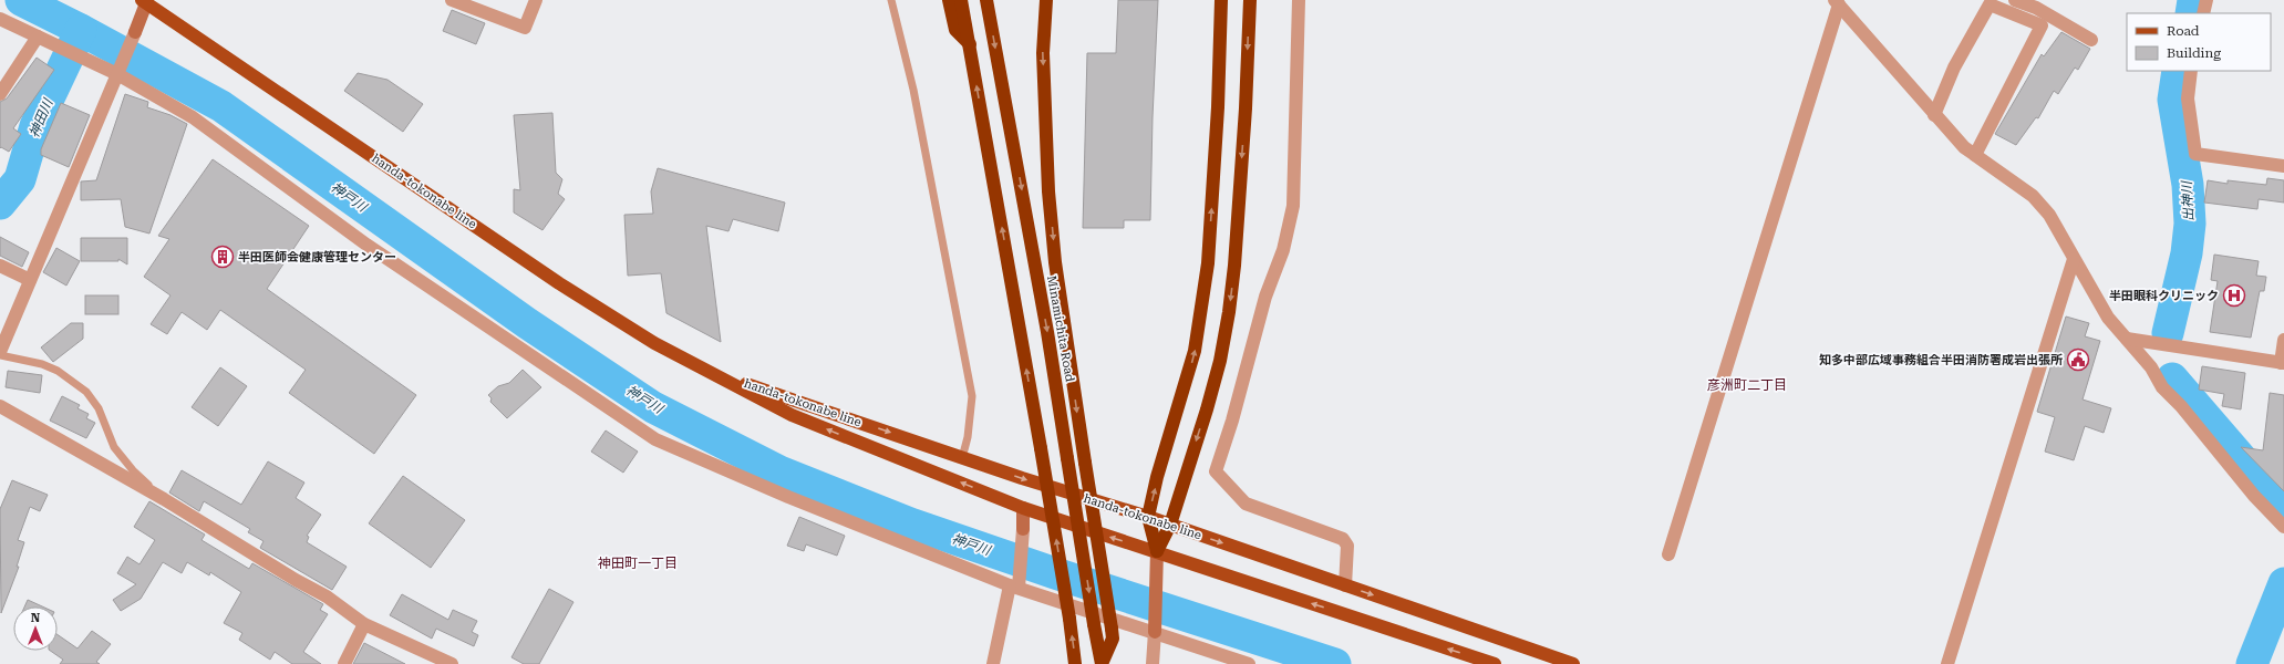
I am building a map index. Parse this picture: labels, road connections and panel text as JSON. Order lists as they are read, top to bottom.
{
  "streets": {
    "highway": ["Minamichita Road"],
    "main road": ["handa-tokonabe line"]
  },
  "districts": ["彦洲町二丁目", "神田町一丁目"],
  "water": ["神田川", "神戸川", "出神川"],
  "places": {
    "building": ["半田医師会健康管理センター"],
    "hospital": ["半田眼科クリニック"],
    "public building": ["知多中部広域事務組合半田消防署成岩出張所"]
  },
  "legend": ["Road", "Building"],
  "north": "top"
}
